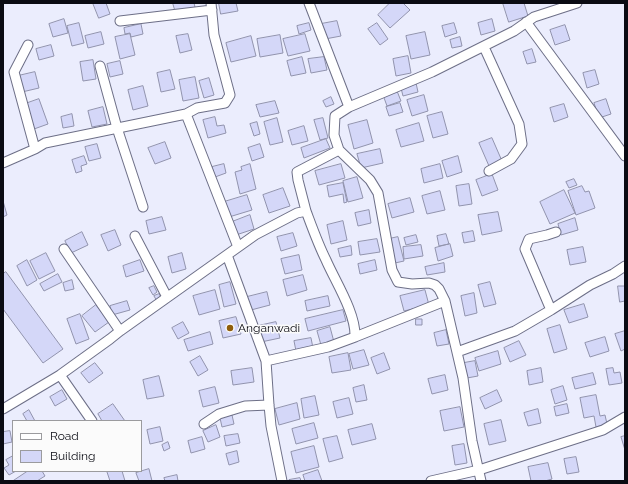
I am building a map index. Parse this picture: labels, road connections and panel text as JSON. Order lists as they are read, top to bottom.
{
  "places": ["Anganwadi"],
  "legend": ["Road", "Building"]
}
